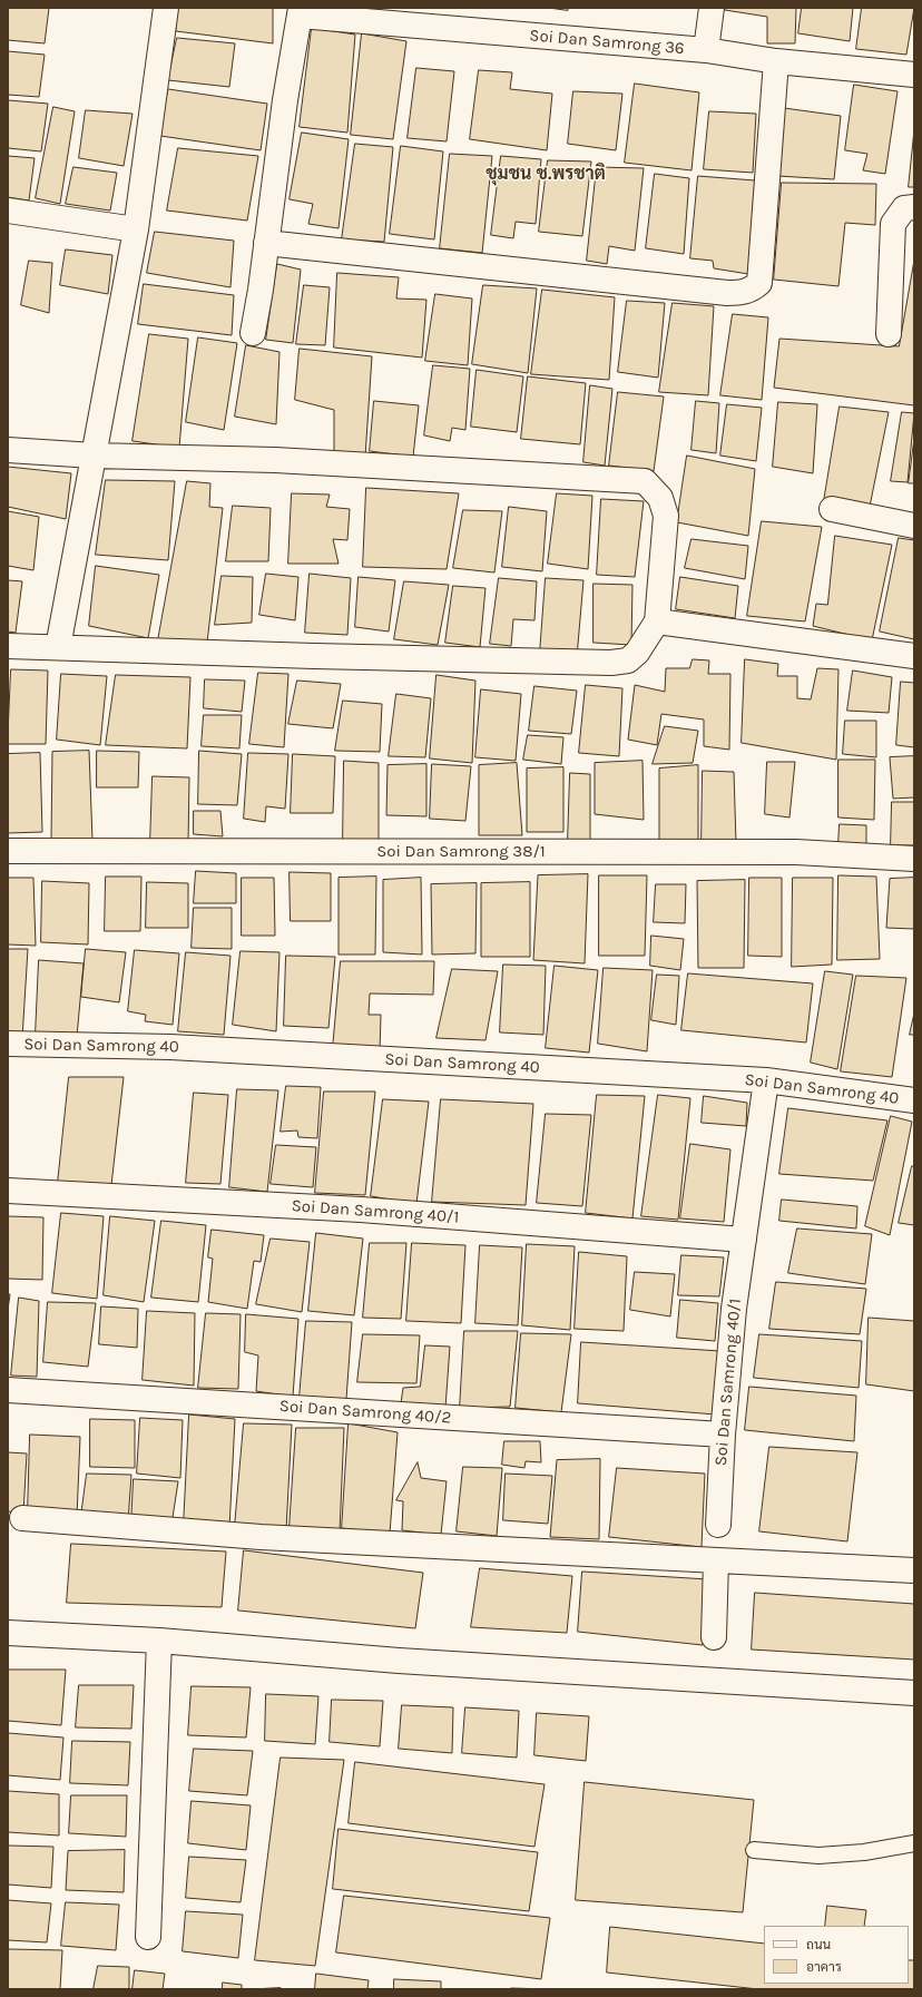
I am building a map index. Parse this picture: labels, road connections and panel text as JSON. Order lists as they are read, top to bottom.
{
  "streets": {
    "street": [
      "Soi Dan Samrong 36",
      "Soi Dan Samrong 38/1",
      "Soi Dan Samrong 40",
      "Soi Dan Samrong 40/1",
      "Soi Dan Samrong 40/2"
    ]
  },
  "crossings": [
    ["Soi Dan Samrong 40", "Soi Dan Samrong 40/1"],
    ["Soi Dan Samrong 40/1", "Soi Dan Samrong 40/2"]
  ],
  "districts": ["ชุมชน ช.พรชาติ"],
  "legend": ["ถนน", "อาคาร"]
}
